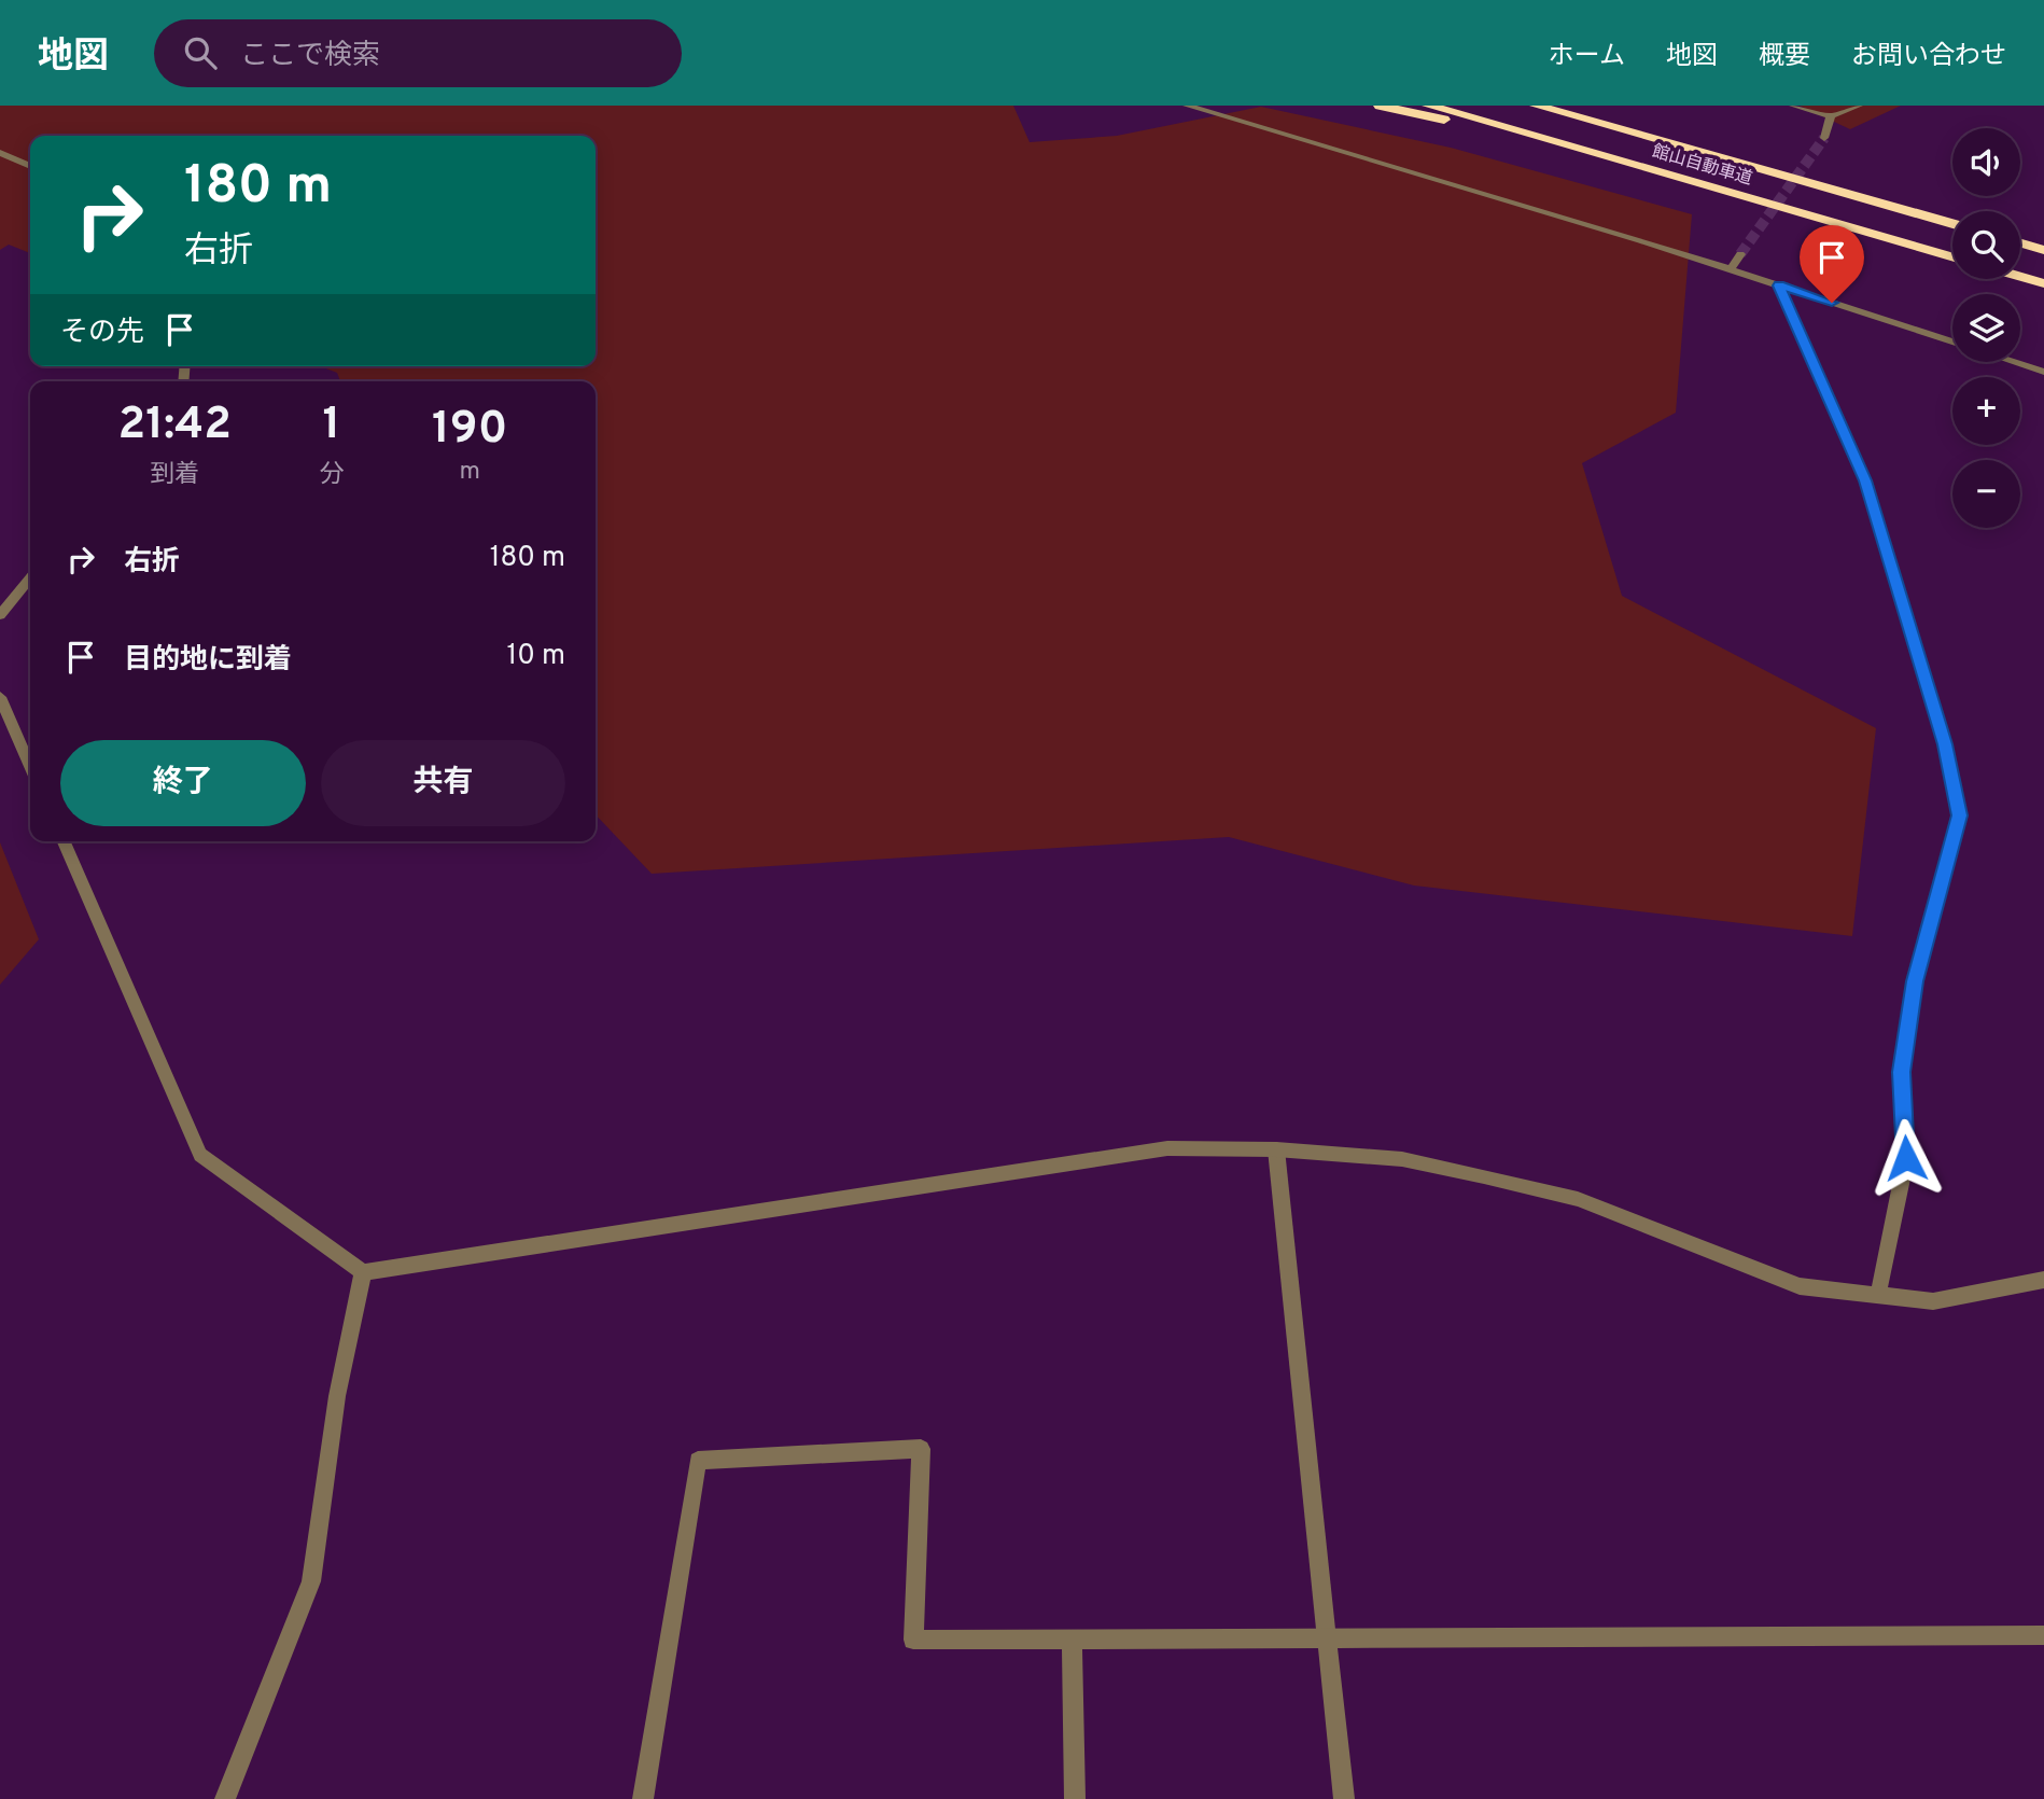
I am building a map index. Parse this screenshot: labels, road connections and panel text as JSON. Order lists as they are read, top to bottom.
{
  "streets": {
    "highway": ["館山自動車道"]
  },
  "page": {
    "header": "地図",
    "search": "ここで検索",
    "nav": [
      "ホーム",
      "地図",
      "概要",
      "お問い合わせ"
    ],
    "map_buttons": ["+", "−"],
    "turn": ["180 m", "右折"],
    "then": "その先",
    "eta": [
      "21:42",
      "到着",
      "1",
      "分",
      "190",
      "m"
    ],
    "list": [
      {
        "name": "右折",
        "value": "180 m"
      },
      {
        "name": "目的地に到着",
        "value": "10 m"
      }
    ],
    "buttons": ["終了", "共有"]
  }
}
